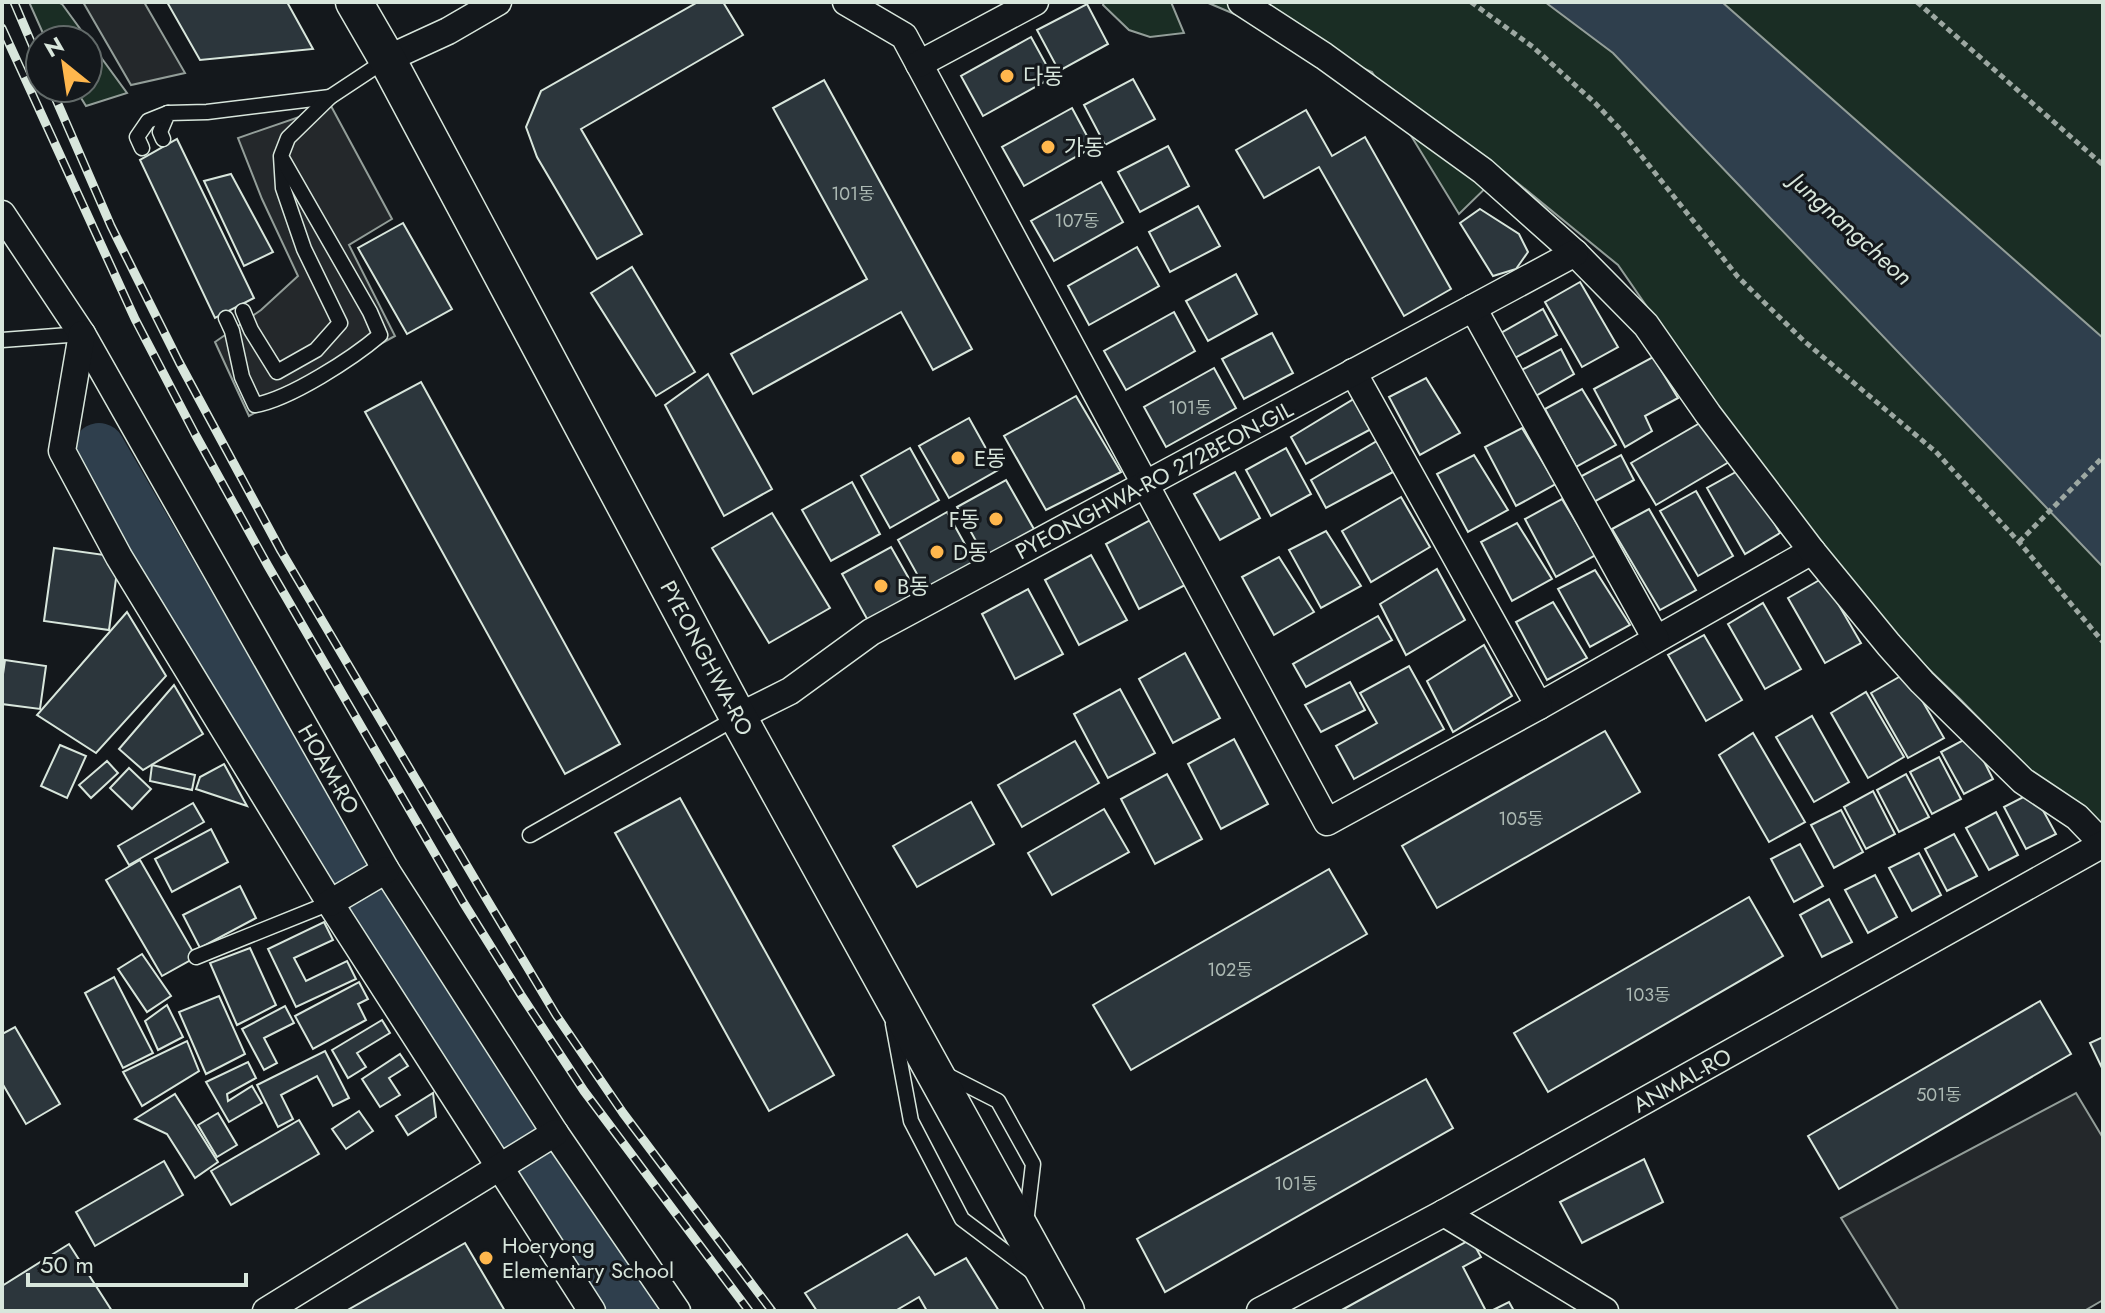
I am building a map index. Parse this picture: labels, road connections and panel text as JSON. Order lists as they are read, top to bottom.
{
  "streets": {
    "main road": ["PYEONGHWA-RO"],
    "street": ["PYEONGHWA-RO 272BEON-GIL", "HOAM-RO", "ANMAL-RO"]
  },
  "crossings": [
    ["PYEONGHWA-RO 272BEON-GIL", "PYEONGHWA-RO"]
  ],
  "water": ["Jungnangcheon"],
  "places": [
    "다동",
    "가동",
    "E동",
    "F동",
    "D동",
    "B동",
    "Hoeryong Elementary School"
  ],
  "house_numbers": [
    "101동",
    "107동",
    "101동",
    "105동",
    "102동",
    "103동",
    "501동",
    "101동"
  ],
  "scale_bar": "50 m",
  "north": "top left"
}
